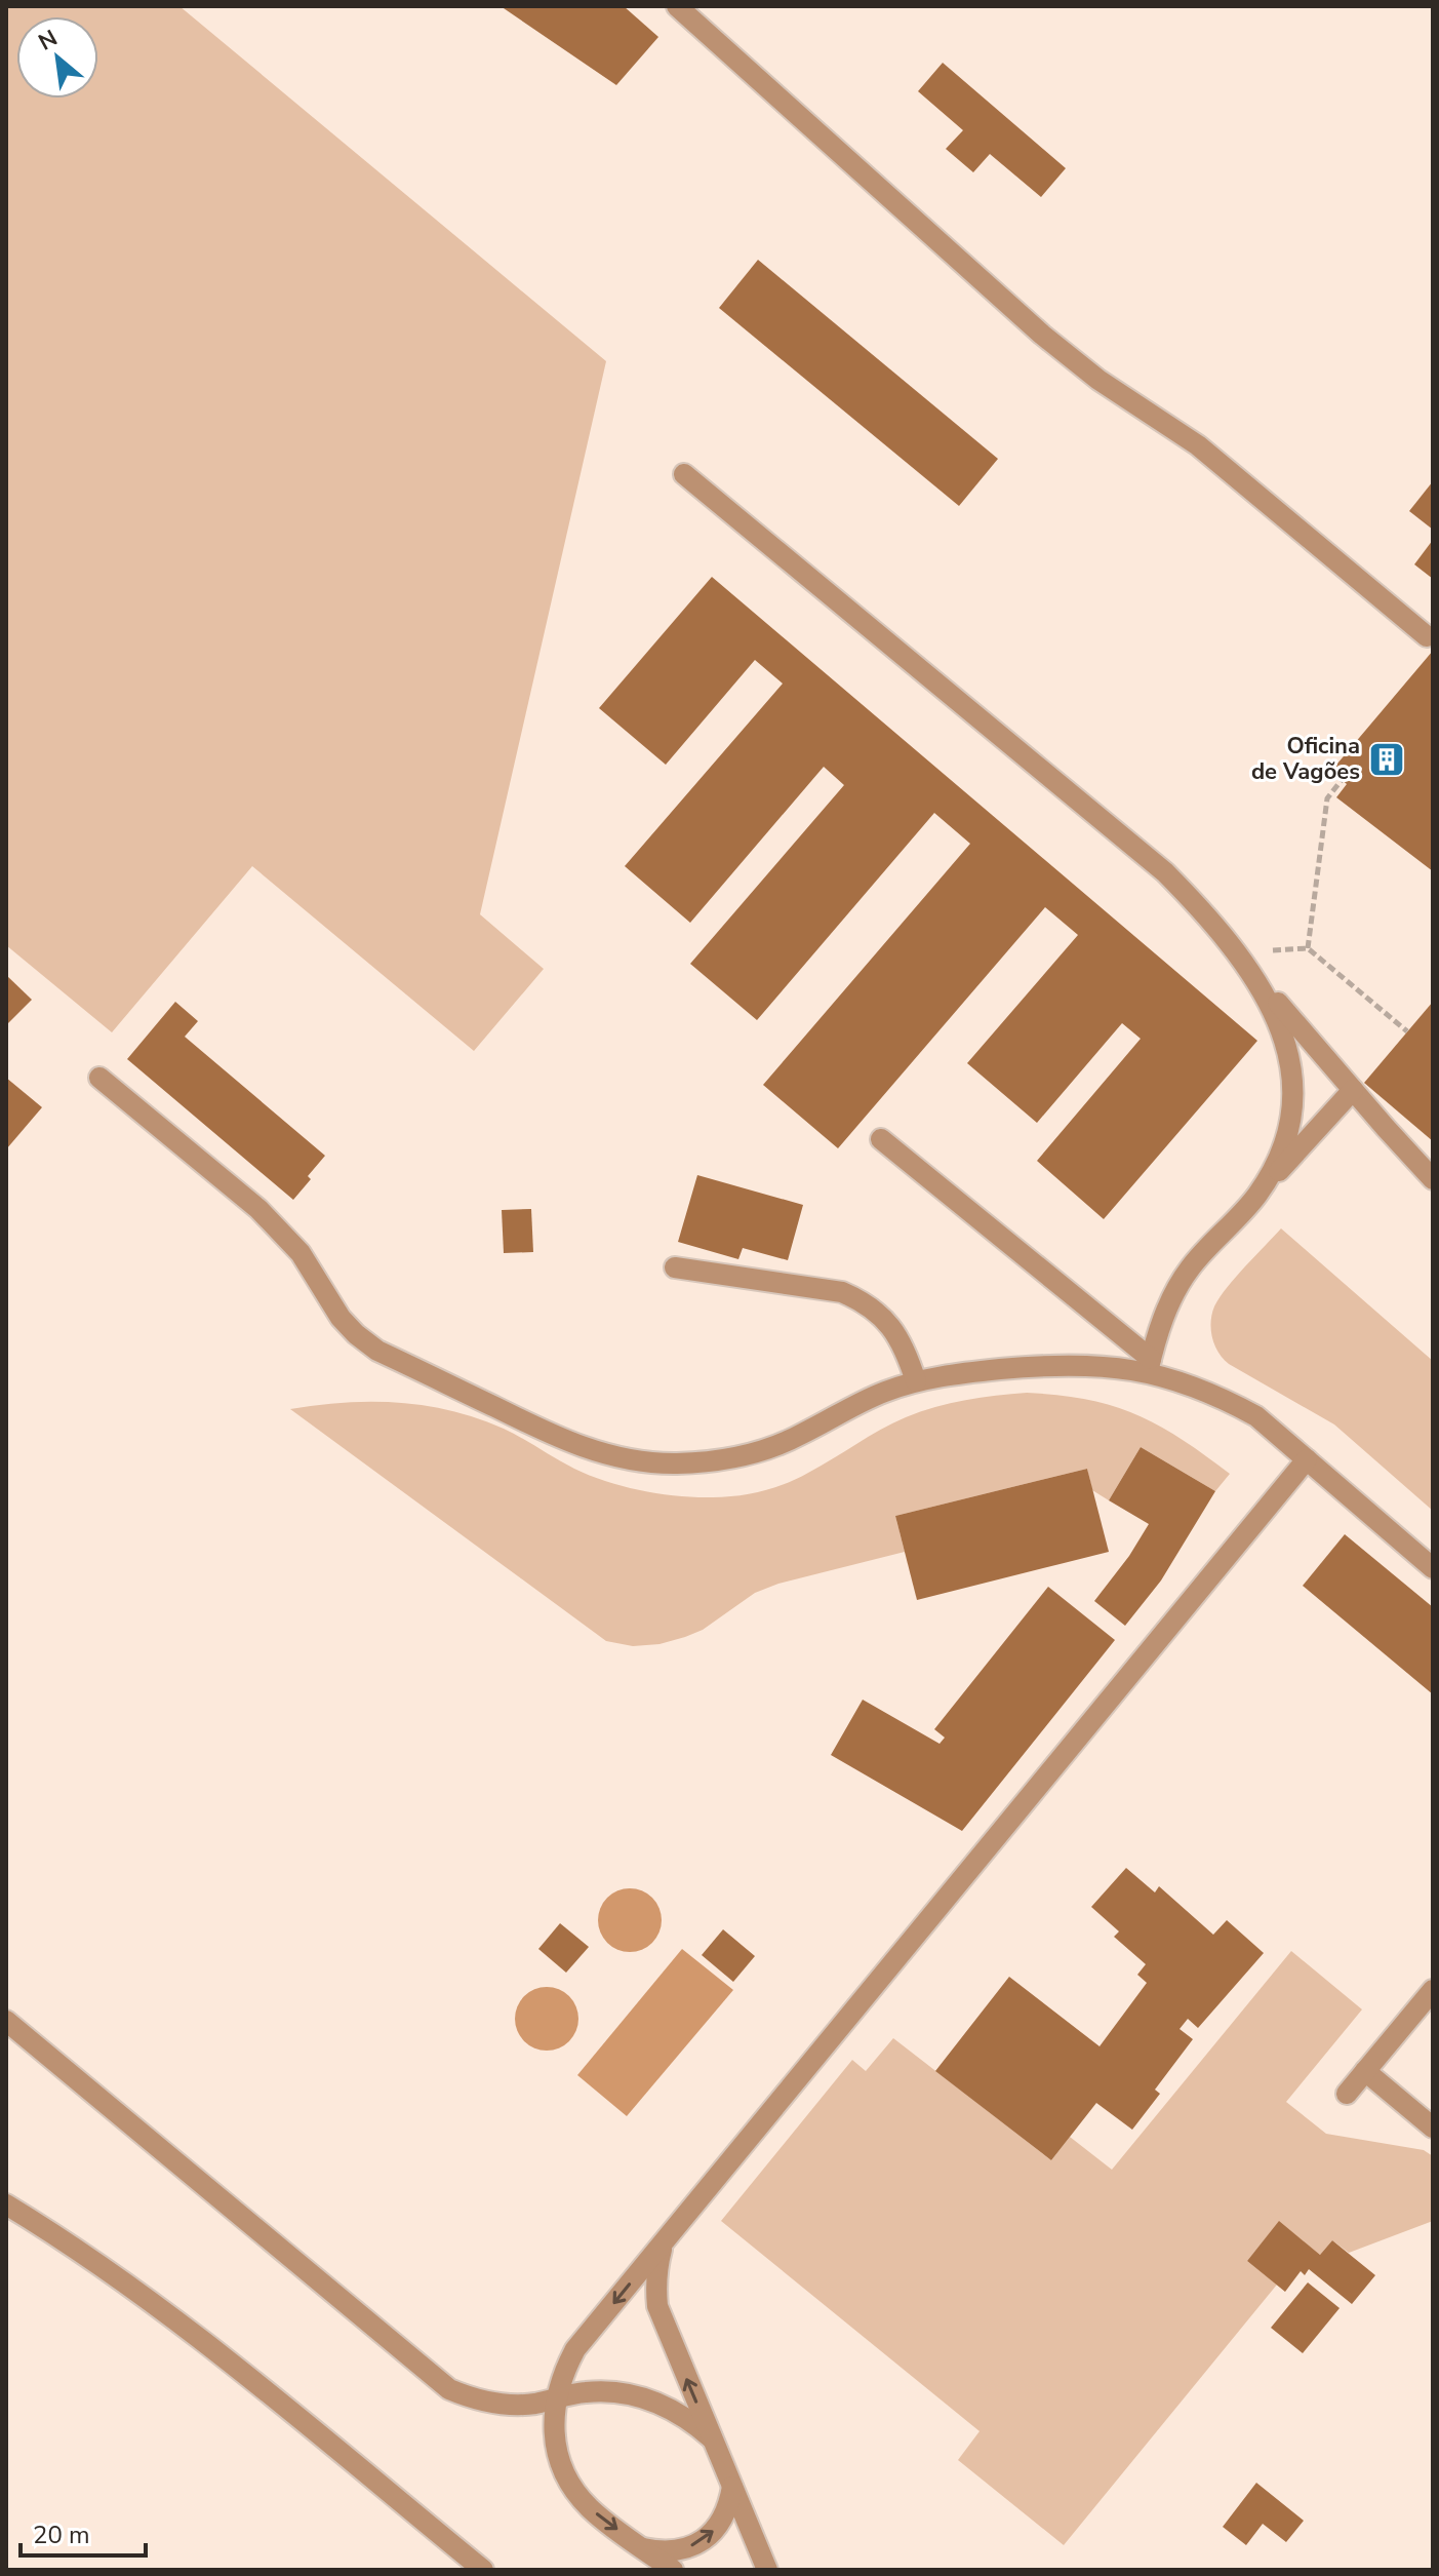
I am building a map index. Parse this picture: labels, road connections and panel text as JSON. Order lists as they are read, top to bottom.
{
  "places": {
    "building": ["Oficina de Vagões"]
  },
  "scale_bar": "20 m",
  "north": "top left"
}
